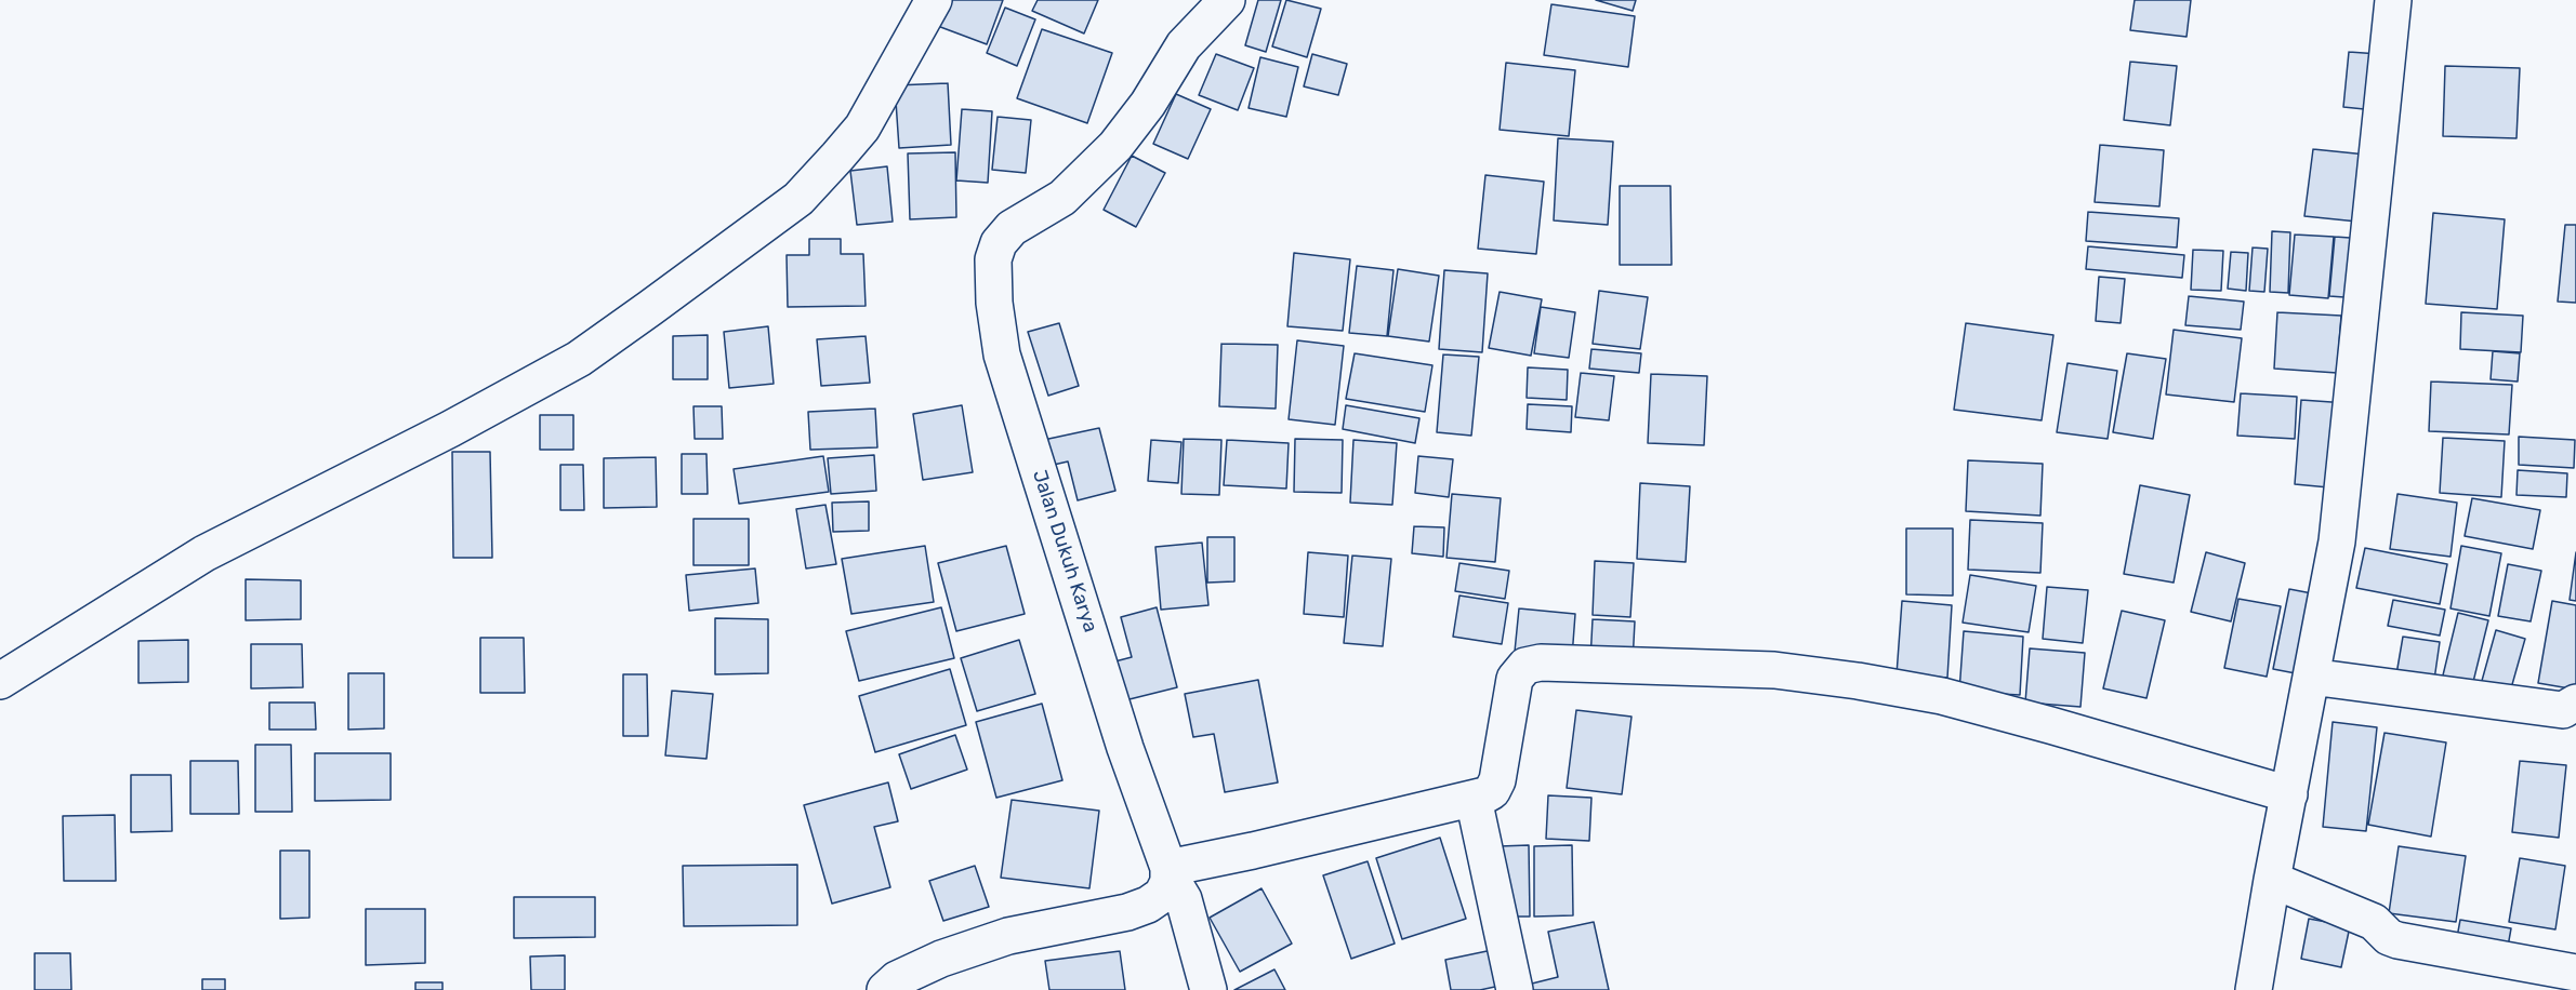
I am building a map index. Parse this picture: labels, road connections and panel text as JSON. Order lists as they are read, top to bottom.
{
  "streets": {
    "street": ["Jalan Dukuh Karya"]
  }
}
